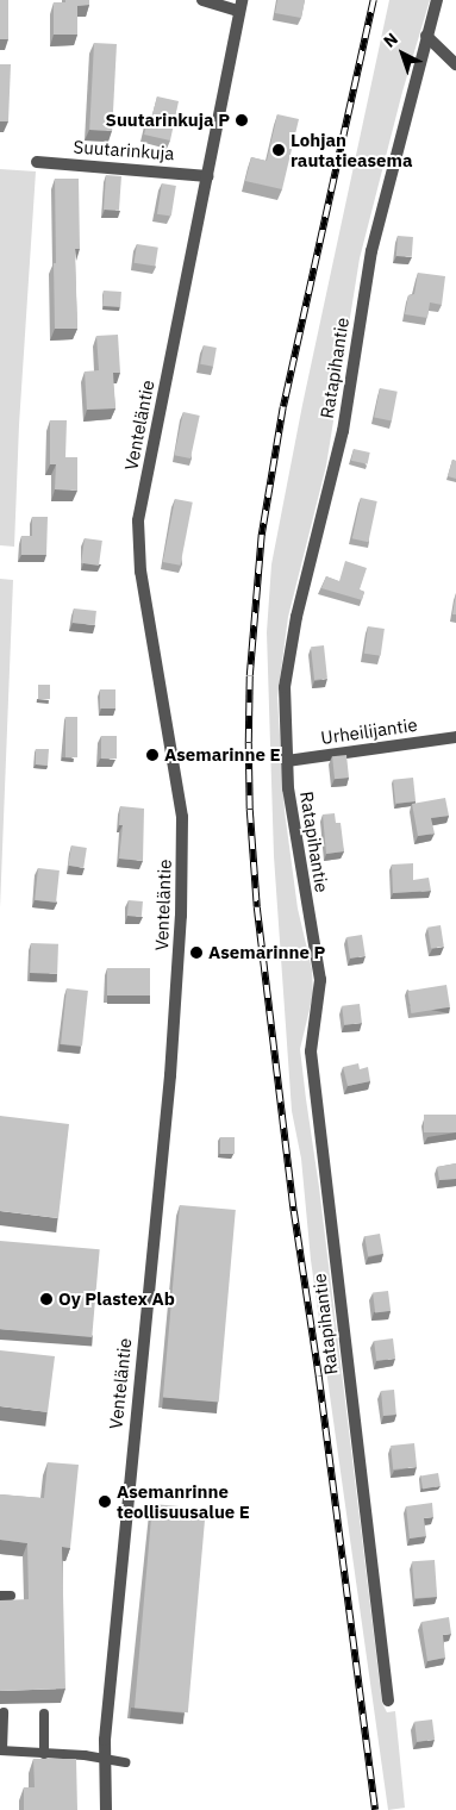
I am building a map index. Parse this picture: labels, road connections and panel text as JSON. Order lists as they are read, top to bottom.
{
  "streets": {
    "street": [
      "Suutarinkuja",
      "Ratapihantie",
      "Venteläntie",
      "Urheilijantie"
    ]
  },
  "crossings": [
    ["Suutarinkuja", "Venteläntie"],
    ["Ratapihantie", "Urheilijantie"]
  ],
  "places": [
    "Suutarinkuja P",
    "Lohjan rautatieasema",
    "Asemarinne E",
    "Asemarinne P",
    "Oy Plastex Ab",
    "Asemanrinne teollisuusalue E"
  ],
  "north": "top left"
}
